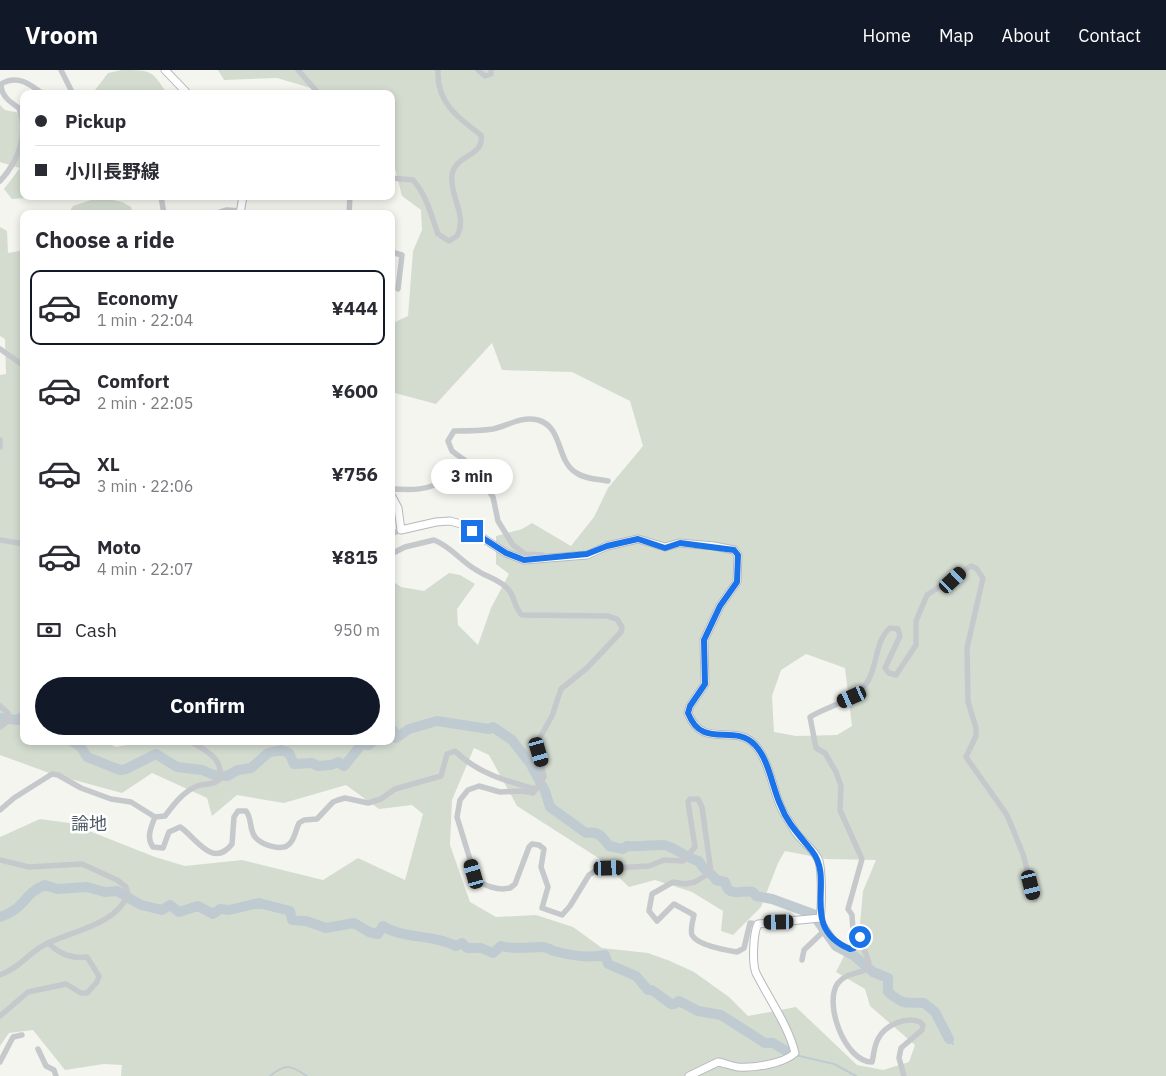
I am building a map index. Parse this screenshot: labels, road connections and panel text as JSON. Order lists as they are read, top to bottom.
{
  "districts": ["論地"],
  "page": {
    "header": "Vroom",
    "nav": [
      "Home",
      "Map",
      "About",
      "Contact"
    ],
    "banner": ["Pickup", "小川長野線"],
    "heading": "Choose a ride",
    "list": [
      {
        "name": "Economy",
        "note": "1 min · 22:04",
        "value": "¥444"
      },
      {
        "name": "Comfort",
        "note": "2 min · 22:05",
        "value": "¥600"
      },
      {
        "name": "XL",
        "note": "3 min · 22:06",
        "value": "¥756"
      },
      {
        "name": "Moto",
        "note": "4 min · 22:07",
        "value": "¥815"
      }
    ],
    "bubble": "3 min",
    "pay": ["Cash", "950 m"],
    "buttons": "Confirm"
  }
}
